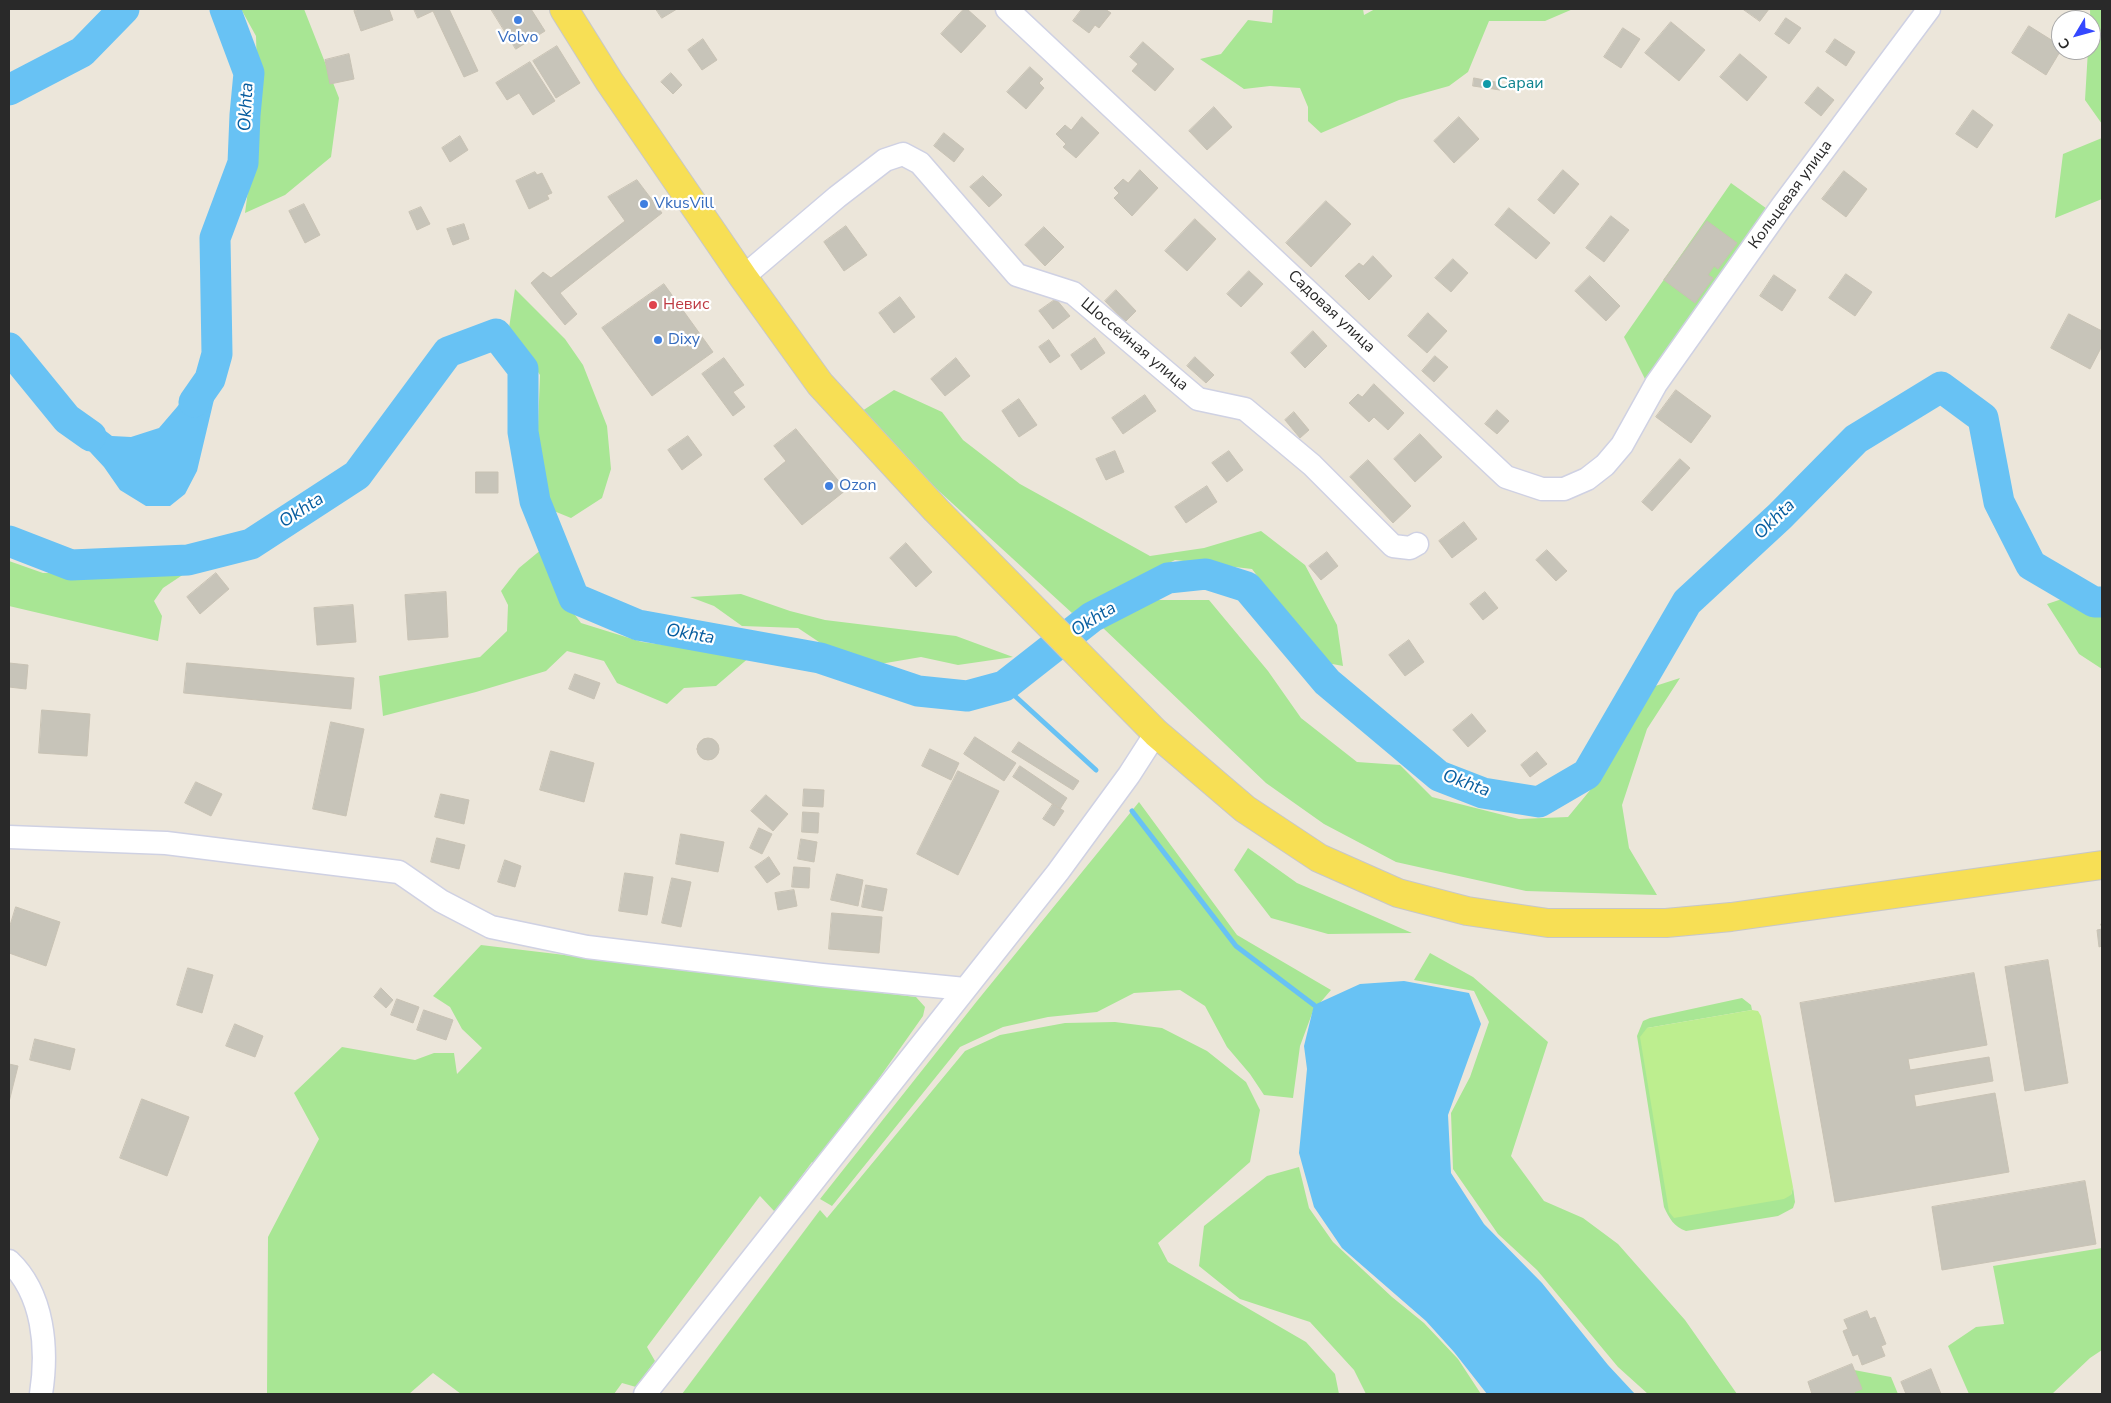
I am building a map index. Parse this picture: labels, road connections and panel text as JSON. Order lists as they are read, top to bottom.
{
  "streets": {
    "street": ["Кольцевая улица", "Садовая улица", "Шоссейная улица"]
  },
  "crossings": [
    ["Кольцевая улица", "Садовая улица"]
  ],
  "water": ["Okhta"],
  "places": [
    "Volvo",
    "Сараи",
    "VkusVill",
    "Невис",
    "Dixy",
    "Ozon"
  ],
  "north": "bottom left"
}
